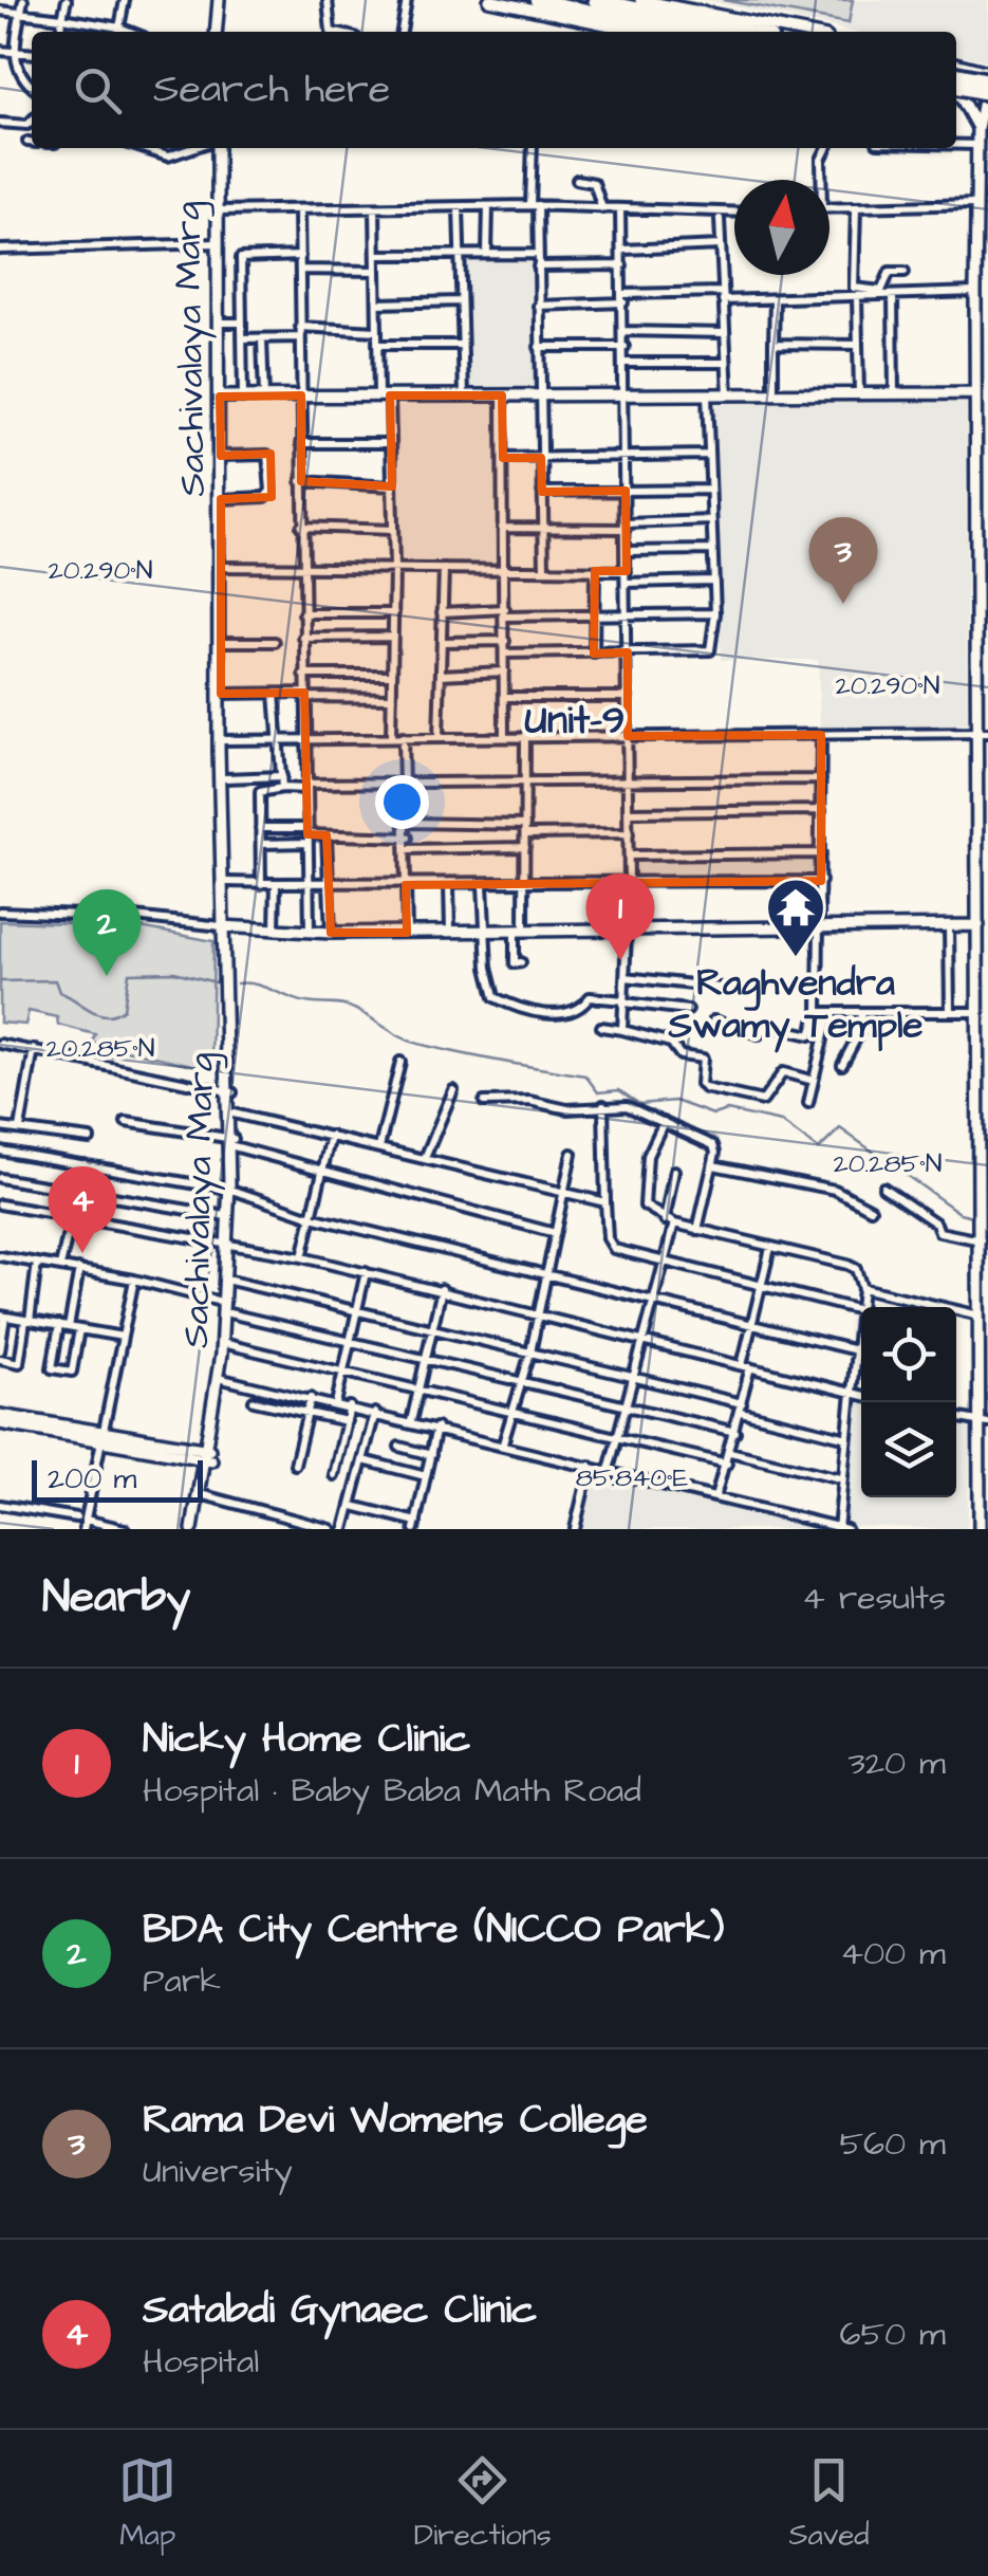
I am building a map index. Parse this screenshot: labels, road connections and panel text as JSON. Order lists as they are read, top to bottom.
{
  "streets": {
    "main road": ["Sachivalaya Marg"]
  },
  "districts": ["Unit-9"],
  "places": {
    "temple": ["Raghvendra Swamy Temple"]
  },
  "scale_bar": "200 m",
  "north": "top",
  "page": {
    "search": "Search here",
    "pins": [
      "3",
      "1",
      "2",
      "4"
    ],
    "scale": "200 m",
    "heading": ["Nearby", "4 results"],
    "list": [
      {
        "mark": "1",
        "name": "Nicky Home Clinic",
        "note": "Hospital · Baby Baba Math Road",
        "value": "320 m"
      },
      {
        "mark": "2",
        "name": "BDA City Centre (NICCO Park)",
        "note": "Park",
        "value": "400 m"
      },
      {
        "mark": "3",
        "name": "Rama Devi Womens College",
        "note": "University",
        "value": "560 m"
      },
      {
        "mark": "4",
        "name": "Satabdi Gynaec Clinic",
        "note": "Hospital",
        "value": "650 m"
      }
    ],
    "nav": ["Map", "Directions", "Saved"]
  },
  "coordinates": ["20.290°N", "20.285°N", "85.840°E"]
}
